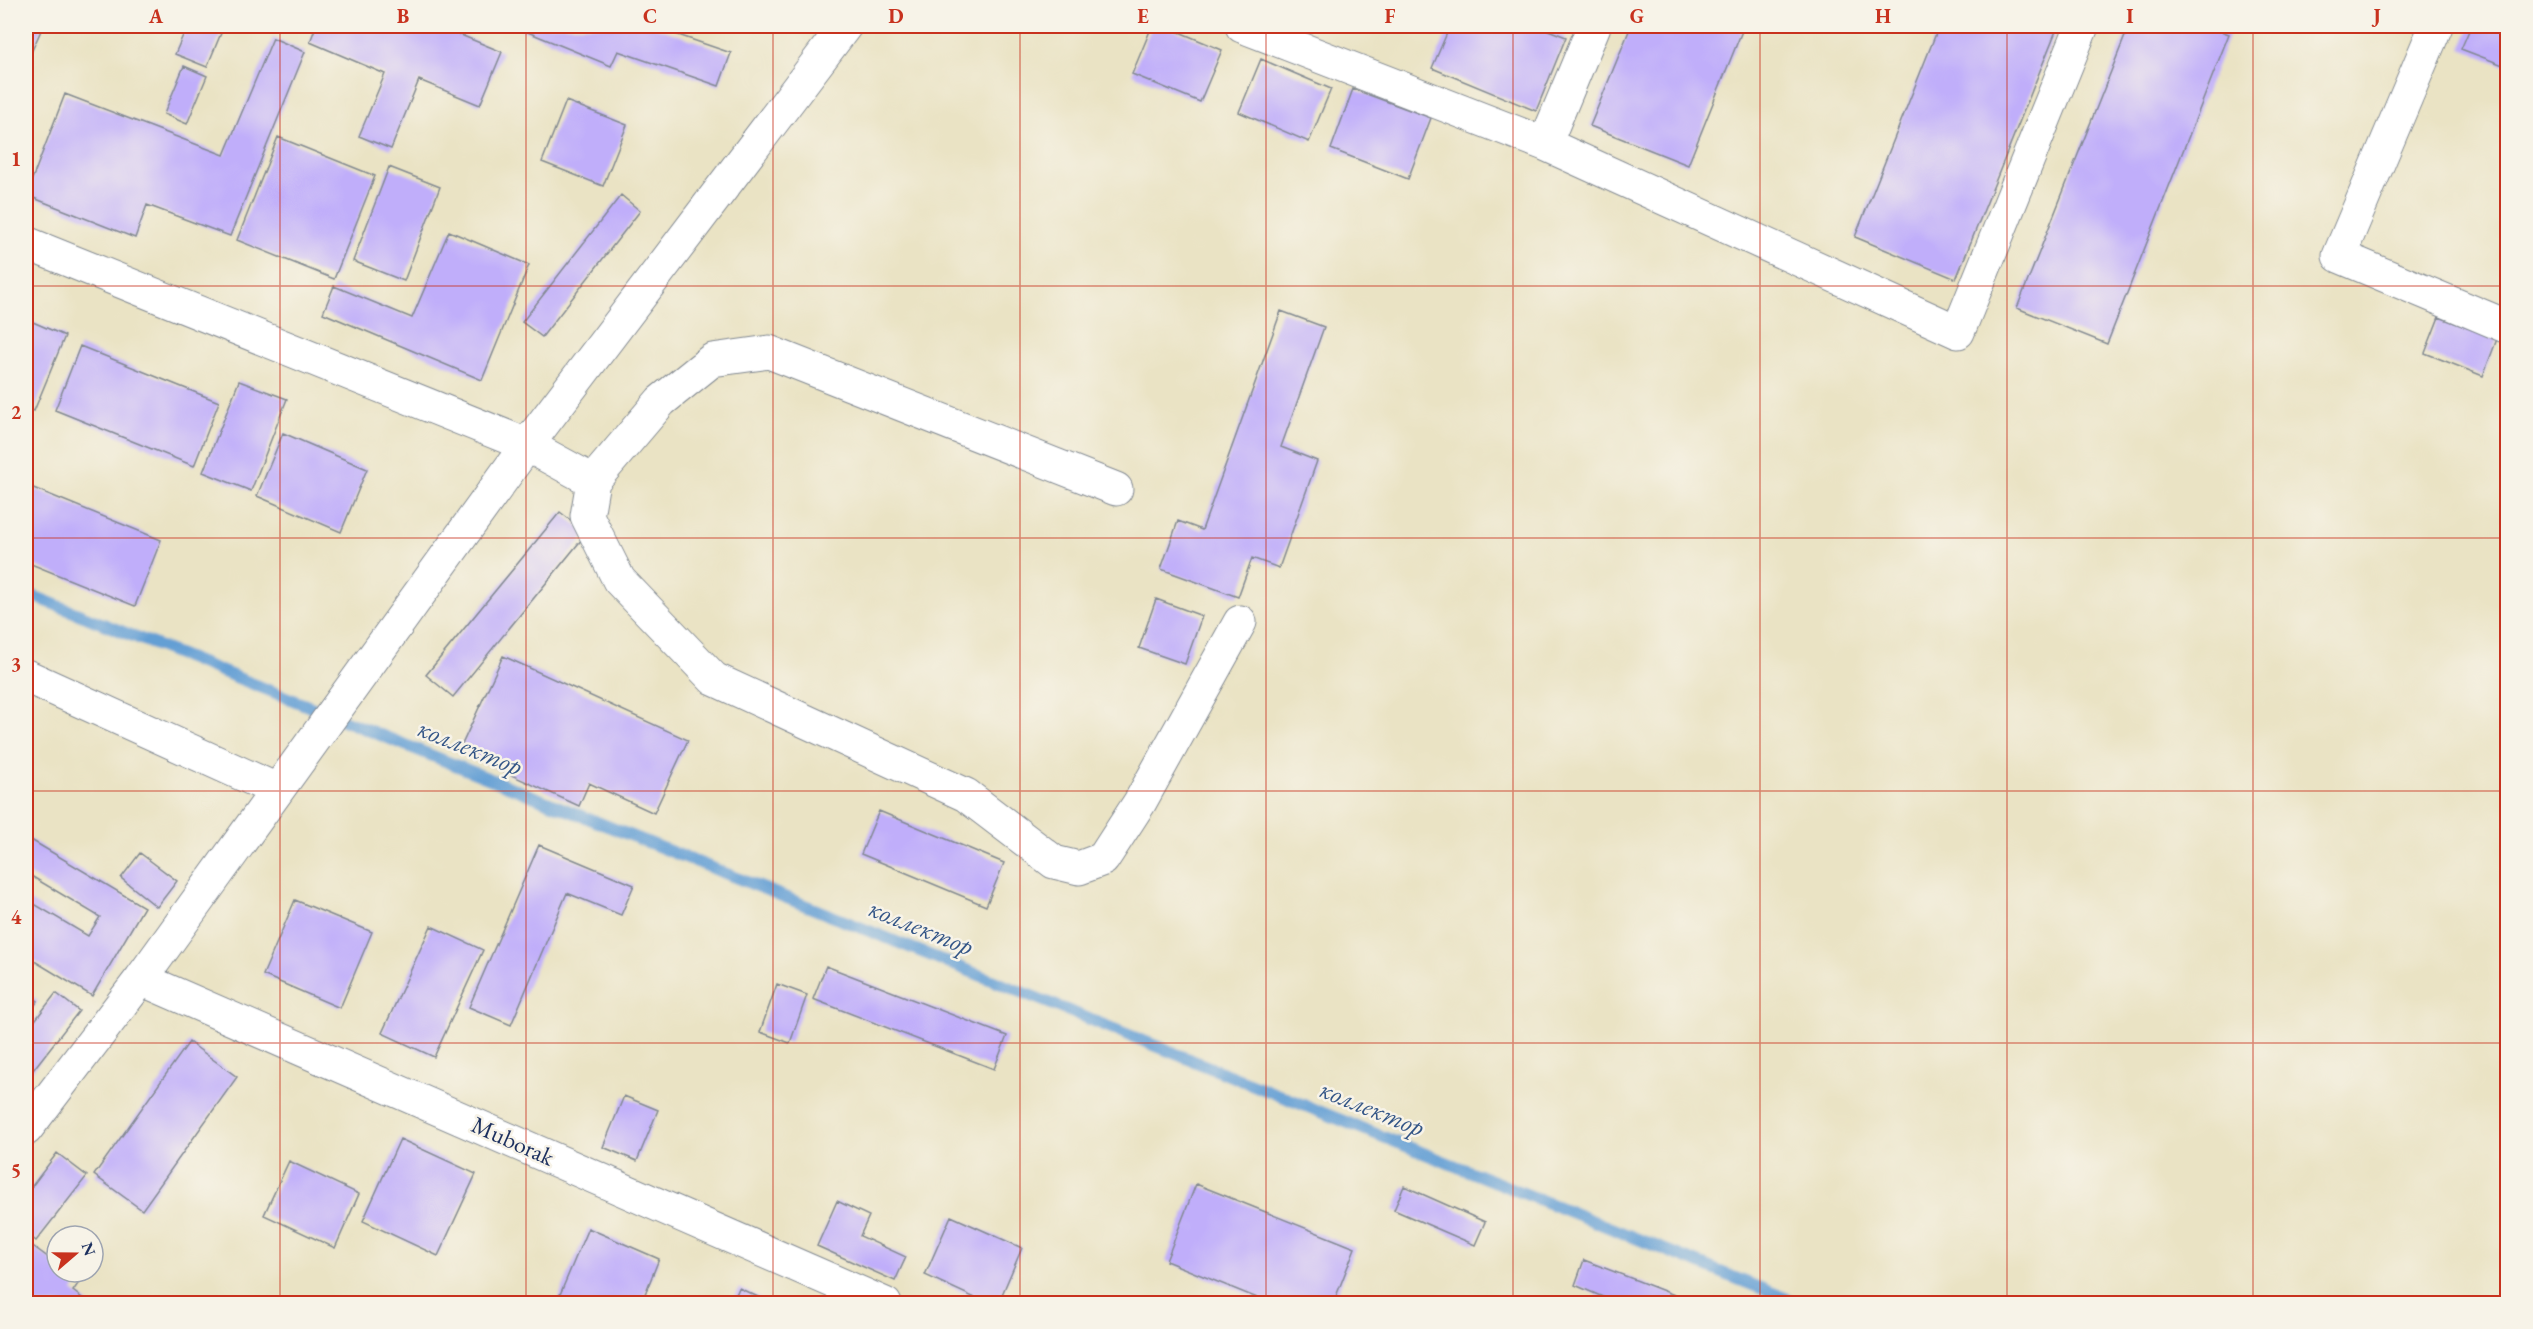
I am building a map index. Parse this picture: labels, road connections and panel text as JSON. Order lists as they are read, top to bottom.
{
  "streets": {
    "street": ["Muborak"]
  },
  "water": ["коллектор"],
  "north": "right",
  "grid": {
    "columns": [
      "A",
      "B",
      "C",
      "D",
      "E",
      "F",
      "G",
      "H",
      "I",
      "J"
    ],
    "rows": [
      "1",
      "2",
      "3",
      "4",
      "5"
    ]
  }
}
